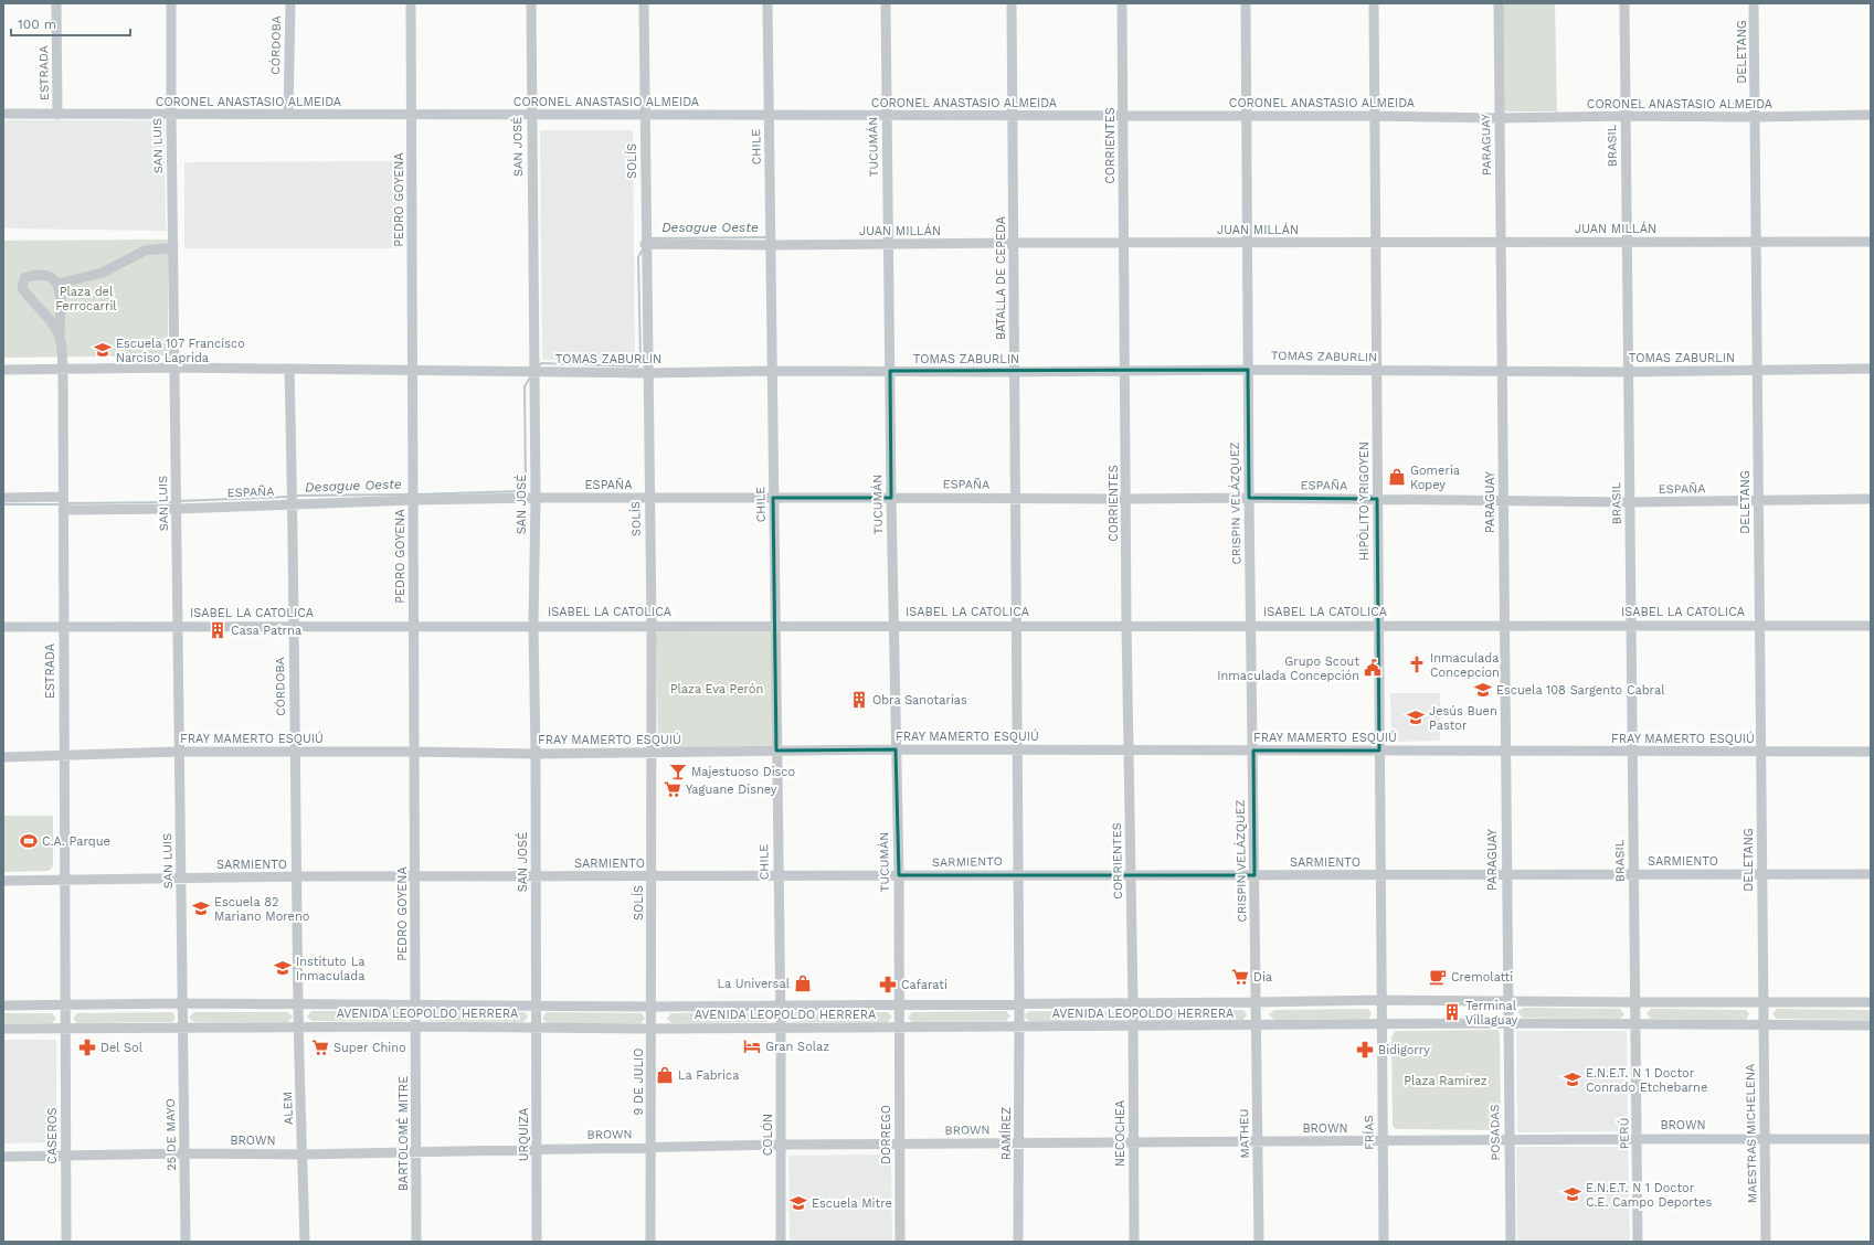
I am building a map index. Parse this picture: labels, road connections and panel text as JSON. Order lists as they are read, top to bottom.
{
  "streets": {
    "street": [
      "CÓRDOBA",
      "DELETANG",
      "ESTRADA",
      "CORONEL ANASTASIO ALMEIDA",
      "PARAGUAY",
      "SAN LUIS",
      "CORRIENTES",
      "BRASIL",
      "SAN JOSÉ",
      "CHILE",
      "TUCUMÁN",
      "SOLÍS",
      "PEDRO GOYENA",
      "JUAN MILLÁN",
      "BATALLA DE CEPEDA",
      "TOMAS ZABURLIN",
      "ESPAÑA",
      "HIPÓLITO YRIGOYEN",
      "CRISPIN VELÁZQUEZ",
      "ISABEL LA CATOLICA",
      "FRAY MAMERTO ESQUIÚ",
      "SARMIENTO",
      "AVENIDA LEOPOLDO HERRERA",
      "9 DE JULIO",
      "ALEM",
      "BROWN",
      "FRÍAS",
      "POSADAS",
      "BARTOLOMÉ MITRE",
      "RAMÍREZ",
      "NECOCHEA",
      "MATHEU",
      "PERÚ",
      "MAESTRAS MICHELENA",
      "25 DE MAYO",
      "URQUIZA",
      "COLÓN",
      "DORREGO",
      "CASEROS"
    ]
  },
  "crossings": [
    ["CÓRDOBA", "CORONEL ANASTASIO ALMEIDA"],
    ["CÓRDOBA", "TOMAS ZABURLIN"],
    ["CÓRDOBA", "ESPAÑA"],
    ["CÓRDOBA", "ISABEL LA CATOLICA"],
    ["CÓRDOBA", "FRAY MAMERTO ESQUIÚ"],
    ["CÓRDOBA", "SARMIENTO"],
    ["CÓRDOBA", "AVENIDA LEOPOLDO HERRERA"],
    ["CÓRDOBA", "ALEM"],
    ["DELETANG", "CORONEL ANASTASIO ALMEIDA"],
    ["DELETANG", "JUAN MILLÁN"],
    ["DELETANG", "TOMAS ZABURLIN"],
    ["DELETANG", "ESPAÑA"],
    ["DELETANG", "ISABEL LA CATOLICA"],
    ["DELETANG", "FRAY MAMERTO ESQUIÚ"],
    ["DELETANG", "SARMIENTO"],
    ["DELETANG", "AVENIDA LEOPOLDO HERRERA"],
    ["ESTRADA", "CORONEL ANASTASIO ALMEIDA"],
    ["ESTRADA", "TOMAS ZABURLIN"],
    ["ESTRADA", "ESPAÑA"],
    ["ESTRADA", "ISABEL LA CATOLICA"],
    ["ESTRADA", "FRAY MAMERTO ESQUIÚ"],
    ["ESTRADA", "SARMIENTO"],
    ["ESTRADA", "AVENIDA LEOPOLDO HERRERA"],
    ["ESTRADA", "CASEROS"],
    ["CORONEL ANASTASIO ALMEIDA", "PARAGUAY"],
    ["CORONEL ANASTASIO ALMEIDA", "SAN LUIS"],
    ["CORONEL ANASTASIO ALMEIDA", "CORRIENTES"],
    ["CORONEL ANASTASIO ALMEIDA", "BRASIL"],
    ["CORONEL ANASTASIO ALMEIDA", "SAN JOSÉ"],
    ["CORONEL ANASTASIO ALMEIDA", "CHILE"],
    ["CORONEL ANASTASIO ALMEIDA", "TUCUMÁN"],
    ["CORONEL ANASTASIO ALMEIDA", "SOLÍS"],
    ["CORONEL ANASTASIO ALMEIDA", "PEDRO GOYENA"],
    ["CORONEL ANASTASIO ALMEIDA", "BATALLA DE CEPEDA"],
    ["CORONEL ANASTASIO ALMEIDA", "HIPÓLITO YRIGOYEN"],
    ["CORONEL ANASTASIO ALMEIDA", "CRISPIN VELÁZQUEZ"],
    ["PARAGUAY", "JUAN MILLÁN"],
    ["PARAGUAY", "TOMAS ZABURLIN"],
    ["PARAGUAY", "ESPAÑA"],
    ["PARAGUAY", "ISABEL LA CATOLICA"],
    ["PARAGUAY", "FRAY MAMERTO ESQUIÚ"],
    ["PARAGUAY", "SARMIENTO"],
    ["PARAGUAY", "AVENIDA LEOPOLDO HERRERA"],
    ["SAN LUIS", "TOMAS ZABURLIN"],
    ["SAN LUIS", "ESPAÑA"],
    ["SAN LUIS", "ISABEL LA CATOLICA"],
    ["SAN LUIS", "FRAY MAMERTO ESQUIÚ"],
    ["SAN LUIS", "SARMIENTO"],
    ["SAN LUIS", "AVENIDA LEOPOLDO HERRERA"],
    ["SAN LUIS", "25 DE MAYO"],
    ["CORRIENTES", "JUAN MILLÁN"],
    ["CORRIENTES", "TOMAS ZABURLIN"],
    ["CORRIENTES", "ESPAÑA"],
    ["CORRIENTES", "ISABEL LA CATOLICA"],
    ["CORRIENTES", "FRAY MAMERTO ESQUIÚ"],
    ["CORRIENTES", "SARMIENTO"],
    ["CORRIENTES", "AVENIDA LEOPOLDO HERRERA"],
    ["CORRIENTES", "NECOCHEA"],
    ["BRASIL", "JUAN MILLÁN"],
    ["BRASIL", "TOMAS ZABURLIN"],
    ["BRASIL", "ESPAÑA"],
    ["BRASIL", "ISABEL LA CATOLICA"],
    ["BRASIL", "FRAY MAMERTO ESQUIÚ"],
    ["BRASIL", "SARMIENTO"],
    ["BRASIL", "AVENIDA LEOPOLDO HERRERA"],
    ["SAN JOSÉ", "TOMAS ZABURLIN"],
    ["SAN JOSÉ", "ESPAÑA"],
    ["SAN JOSÉ", "ISABEL LA CATOLICA"],
    ["SAN JOSÉ", "FRAY MAMERTO ESQUIÚ"],
    ["SAN JOSÉ", "SARMIENTO"],
    ["SAN JOSÉ", "AVENIDA LEOPOLDO HERRERA"],
    ["SAN JOSÉ", "URQUIZA"],
    ["CHILE", "JUAN MILLÁN"],
    ["CHILE", "TOMAS ZABURLIN"],
    ["CHILE", "ESPAÑA"],
    ["CHILE", "ISABEL LA CATOLICA"],
    ["CHILE", "FRAY MAMERTO ESQUIÚ"],
    ["CHILE", "SARMIENTO"],
    ["CHILE", "AVENIDA LEOPOLDO HERRERA"],
    ["CHILE", "COLÓN"],
    ["TUCUMÁN", "JUAN MILLÁN"],
    ["TUCUMÁN", "TOMAS ZABURLIN"],
    ["TUCUMÁN", "ESPAÑA"],
    ["TUCUMÁN", "ISABEL LA CATOLICA"],
    ["TUCUMÁN", "FRAY MAMERTO ESQUIÚ"],
    ["TUCUMÁN", "SARMIENTO"],
    ["TUCUMÁN", "AVENIDA LEOPOLDO HERRERA"],
    ["TUCUMÁN", "DORREGO"],
    ["SOLÍS", "JUAN MILLÁN"],
    ["SOLÍS", "TOMAS ZABURLIN"],
    ["SOLÍS", "ESPAÑA"],
    ["SOLÍS", "ISABEL LA CATOLICA"],
    ["SOLÍS", "FRAY MAMERTO ESQUIÚ"],
    ["SOLÍS", "SARMIENTO"],
    ["SOLÍS", "AVENIDA LEOPOLDO HERRERA"],
    ["SOLÍS", "9 DE JULIO"],
    ["PEDRO GOYENA", "TOMAS ZABURLIN"],
    ["PEDRO GOYENA", "ESPAÑA"],
    ["PEDRO GOYENA", "ISABEL LA CATOLICA"],
    ["PEDRO GOYENA", "FRAY MAMERTO ESQUIÚ"],
    ["PEDRO GOYENA", "SARMIENTO"],
    ["PEDRO GOYENA", "AVENIDA LEOPOLDO HERRERA"],
    ["PEDRO GOYENA", "BARTOLOMÉ MITRE"],
    ["JUAN MILLÁN", "BATALLA DE CEPEDA"],
    ["JUAN MILLÁN", "HIPÓLITO YRIGOYEN"],
    ["JUAN MILLÁN", "CRISPIN VELÁZQUEZ"],
    ["BATALLA DE CEPEDA", "TOMAS ZABURLIN"],
    ["BATALLA DE CEPEDA", "ESPAÑA"],
    ["BATALLA DE CEPEDA", "ISABEL LA CATOLICA"],
    ["BATALLA DE CEPEDA", "FRAY MAMERTO ESQUIÚ"],
    ["BATALLA DE CEPEDA", "SARMIENTO"],
    ["BATALLA DE CEPEDA", "AVENIDA LEOPOLDO HERRERA"],
    ["BATALLA DE CEPEDA", "RAMÍREZ"],
    ["TOMAS ZABURLIN", "HIPÓLITO YRIGOYEN"],
    ["TOMAS ZABURLIN", "CRISPIN VELÁZQUEZ"],
    ["ESPAÑA", "HIPÓLITO YRIGOYEN"],
    ["ESPAÑA", "CRISPIN VELÁZQUEZ"],
    ["HIPÓLITO YRIGOYEN", "ISABEL LA CATOLICA"],
    ["HIPÓLITO YRIGOYEN", "FRAY MAMERTO ESQUIÚ"],
    ["HIPÓLITO YRIGOYEN", "SARMIENTO"],
    ["HIPÓLITO YRIGOYEN", "AVENIDA LEOPOLDO HERRERA"],
    ["HIPÓLITO YRIGOYEN", "FRÍAS"],
    ["CRISPIN VELÁZQUEZ", "ISABEL LA CATOLICA"],
    ["CRISPIN VELÁZQUEZ", "FRAY MAMERTO ESQUIÚ"],
    ["CRISPIN VELÁZQUEZ", "SARMIENTO"],
    ["CRISPIN VELÁZQUEZ", "AVENIDA LEOPOLDO HERRERA"],
    ["CRISPIN VELÁZQUEZ", "MATHEU"],
    ["AVENIDA LEOPOLDO HERRERA", "9 DE JULIO"],
    ["AVENIDA LEOPOLDO HERRERA", "ALEM"],
    ["AVENIDA LEOPOLDO HERRERA", "FRÍAS"],
    ["AVENIDA LEOPOLDO HERRERA", "POSADAS"],
    ["AVENIDA LEOPOLDO HERRERA", "BARTOLOMÉ MITRE"],
    ["AVENIDA LEOPOLDO HERRERA", "RAMÍREZ"],
    ["AVENIDA LEOPOLDO HERRERA", "NECOCHEA"],
    ["AVENIDA LEOPOLDO HERRERA", "MATHEU"],
    ["AVENIDA LEOPOLDO HERRERA", "PERÚ"],
    ["AVENIDA LEOPOLDO HERRERA", "MAESTRAS MICHELENA"],
    ["AVENIDA LEOPOLDO HERRERA", "25 DE MAYO"],
    ["AVENIDA LEOPOLDO HERRERA", "URQUIZA"],
    ["AVENIDA LEOPOLDO HERRERA", "COLÓN"],
    ["AVENIDA LEOPOLDO HERRERA", "DORREGO"],
    ["AVENIDA LEOPOLDO HERRERA", "CASEROS"],
    ["9 DE JULIO", "BROWN"],
    ["ALEM", "BROWN"],
    ["BROWN", "FRÍAS"],
    ["BROWN", "POSADAS"],
    ["BROWN", "BARTOLOMÉ MITRE"],
    ["BROWN", "RAMÍREZ"],
    ["BROWN", "NECOCHEA"],
    ["BROWN", "MATHEU"],
    ["BROWN", "PERÚ"],
    ["BROWN", "MAESTRAS MICHELENA"],
    ["BROWN", "25 DE MAYO"],
    ["BROWN", "URQUIZA"],
    ["BROWN", "COLÓN"],
    ["BROWN", "DORREGO"],
    ["BROWN", "CASEROS"]
  ],
  "water": ["Desague Oeste"],
  "parks": ["Plaza del Ferrocarril", "Plaza Eva Perón", "Plaza Ramírez"],
  "places": {
    "school or university": [
      "Escuela 107 Francisco Narciso Laprida",
      "Escuela 108 Sargento Cabral",
      "Jesús Buen Pastor",
      "Escuela 82 Mariano Moreno",
      "Instituto La Inmaculada",
      "E.N.E.T. N 1 Doctor Conrado Etchebarne",
      "E.N.E.T. N 1 Doctor C.E. Campo Deportes",
      "Escuela Mitre"
    ],
    "shop": ["Gomeria Kopey", "La Universal", "La Fabrica"],
    "building": ["Casa Patrna", "Obra Sanotarias", "Terminal Villaguay"],
    "church": ["Inmaculada Concepcion"],
    "public building": ["Grupo Scout Inmaculada Concepción"],
    "bar": ["Majestuoso Disco"],
    "supermarket": ["Yaguane Disney", "Dia", "Super Chino"],
    "sports": ["C.A. Parque"],
    "cafe": ["Cremolatti"],
    "pharmacy": ["Cafarati", "Del Sol", "Bidigorry"],
    "hotel": ["Gran Solaz"]
  },
  "scale_bar": "100 m"
}
